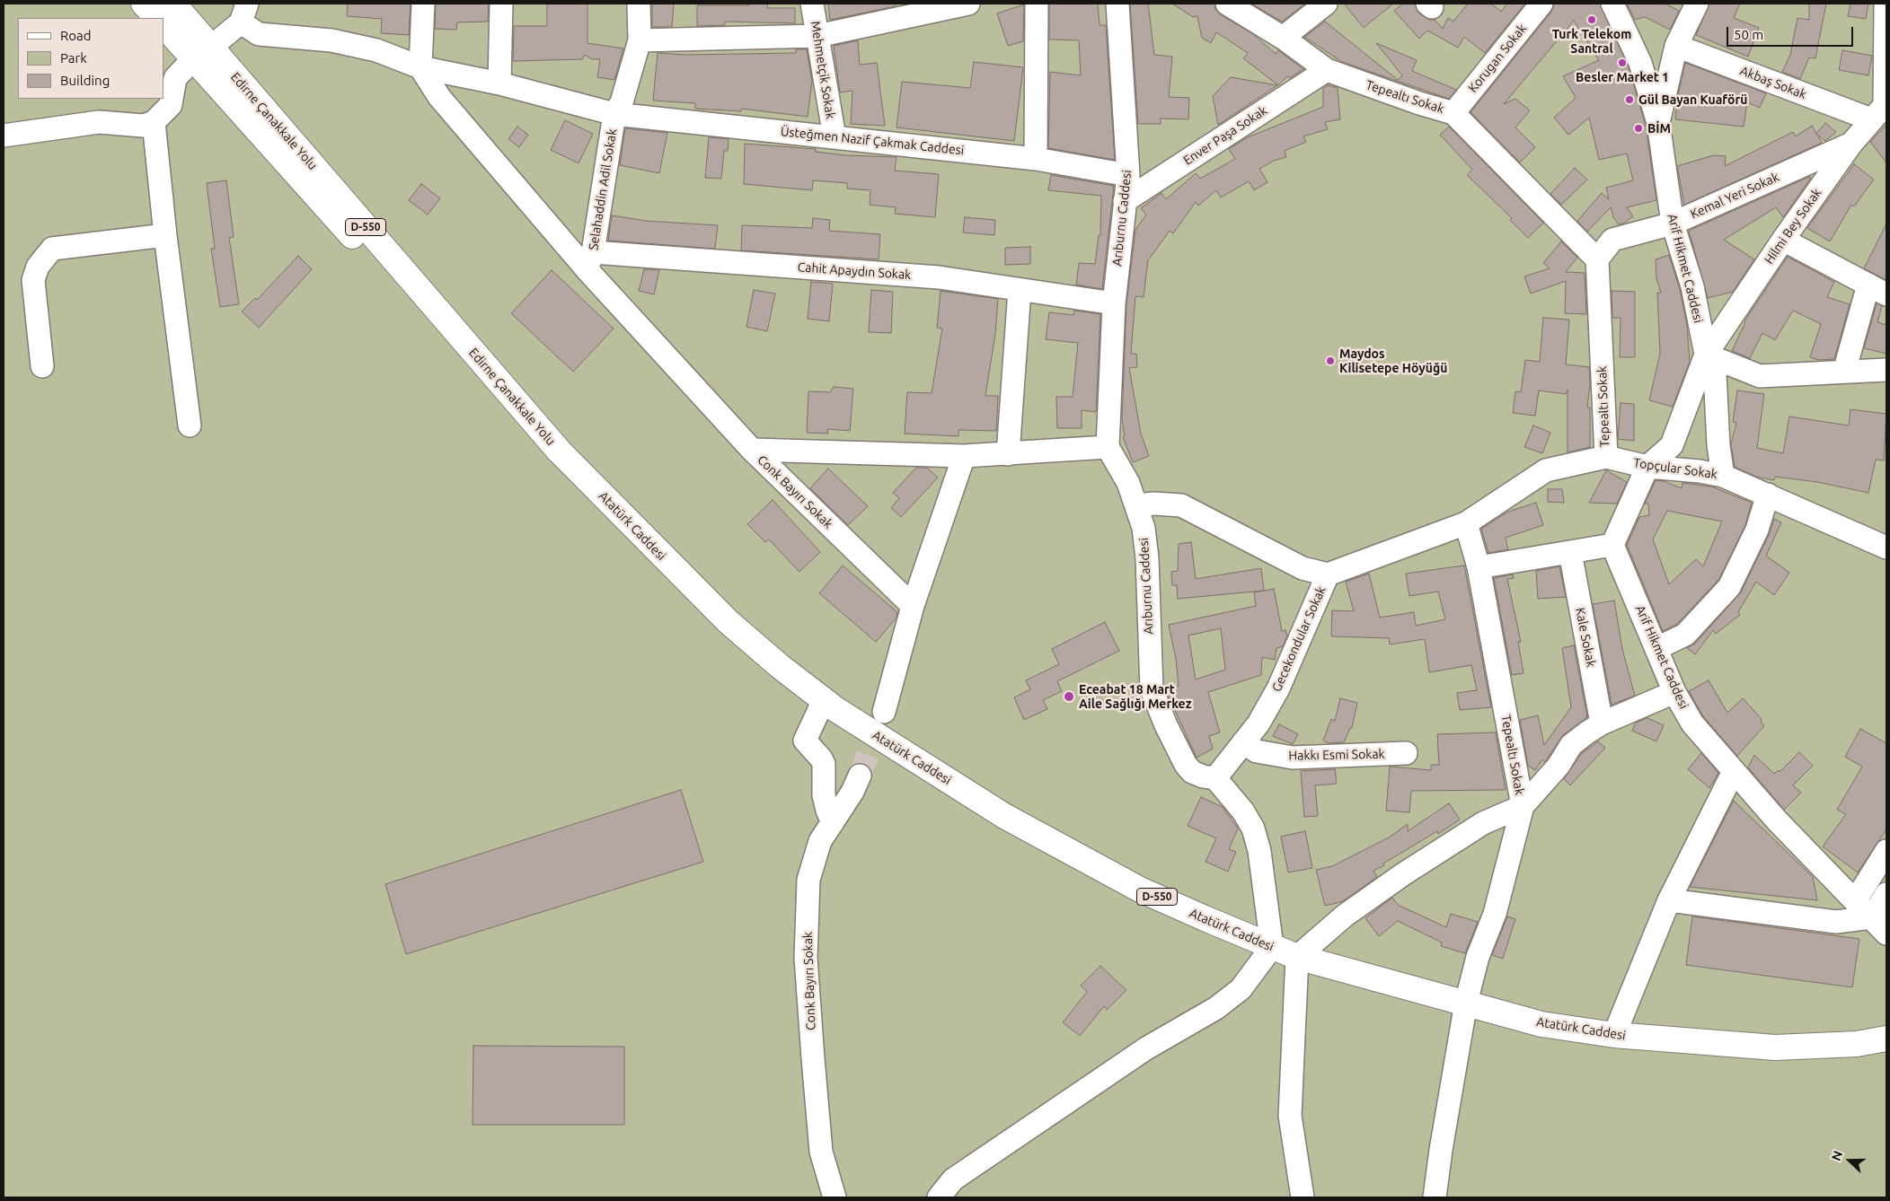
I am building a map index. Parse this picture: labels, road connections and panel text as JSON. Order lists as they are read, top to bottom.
{
  "streets": {
    "main road": ["Edirne Çanakkale Yolu", "D-550", "Atatürk Caddesi"],
    "street": [
      "Korugan Sokak",
      "Mehmetçik Sokak",
      "Akbaş Sokak",
      "Tepealtı Sokak",
      "Enver Paşa Sokak",
      "Üsteğmen Nazif Çakmak Caddesi",
      "Selahaddin Adil Sokak",
      "Kemal Yeri Sokak",
      "Arıburnu Caddesi",
      "Hilmi Bey Sokak",
      "Arif Hikmet Caddesi",
      "Cahit Apaydın Sokak",
      "Topçular Sokak",
      "Conk Bayırı Sokak",
      "Kale Sokak",
      "Gecekondular Sokak",
      "Hakkı Esmi Sokak"
    ]
  },
  "crossings": [
    ["Korugan Sokak", "Tepealtı Sokak"],
    ["Mehmetçik Sokak", "Üsteğmen Nazif Çakmak Caddesi"],
    ["Akbaş Sokak", "Hilmi Bey Sokak"],
    ["Tepealtı Sokak", "Enver Paşa Sokak"],
    ["Tepealtı Sokak", "Kemal Yeri Sokak"],
    ["Tepealtı Sokak", "Topçular Sokak"],
    ["Tepealtı Sokak", "Atatürk Caddesi"],
    ["Tepealtı Sokak", "Gecekondular Sokak"],
    ["Edirne Çanakkale Yolu", "Atatürk Caddesi"],
    ["Enver Paşa Sokak", "Arıburnu Caddesi"],
    ["Üsteğmen Nazif Çakmak Caddesi", "Selahaddin Adil Sokak"],
    ["Üsteğmen Nazif Çakmak Caddesi", "Arıburnu Caddesi"],
    ["Selahaddin Adil Sokak", "Cahit Apaydın Sokak"],
    ["Kemal Yeri Sokak", "Hilmi Bey Sokak"],
    ["Kemal Yeri Sokak", "Arif Hikmet Caddesi"],
    ["Arıburnu Caddesi", "Cahit Apaydın Sokak"],
    ["Arıburnu Caddesi", "Conk Bayırı Sokak"],
    ["Arıburnu Caddesi", "Gecekondular Sokak"],
    ["Hilmi Bey Sokak", "Arif Hikmet Caddesi"],
    ["Arif Hikmet Caddesi", "Topçular Sokak"],
    ["Gecekondular Sokak", "Hakkı Esmi Sokak"]
  ],
  "places": [
    "Turk Telekom Santral",
    "Besler Market 1",
    "Gül Bayan Kuaförü",
    "BİM",
    "Maydos Kilisetepe Höyüğü",
    "Eceabat 18 Mart Aile Sağlığı Merkez"
  ],
  "legend": ["Road", "Park", "Building"],
  "scale_bar": "50 m",
  "north": "left"
}
